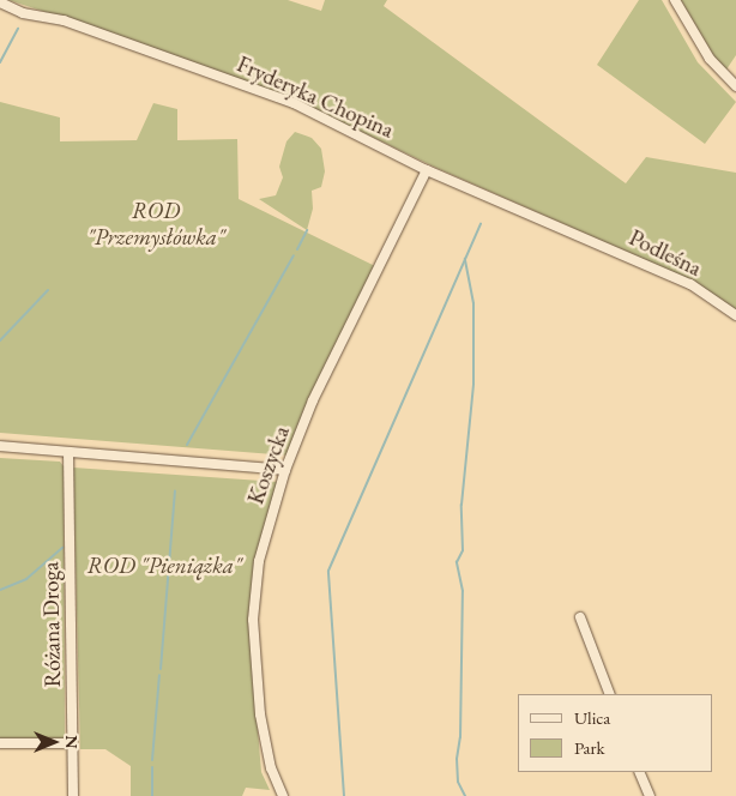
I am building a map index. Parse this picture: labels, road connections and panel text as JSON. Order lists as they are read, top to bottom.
{
  "streets": {
    "street": [
      "Fryderyka Chopina",
      "Podleśna",
      "Koszycka",
      "Różana Droga"
    ]
  },
  "crossings": [
    ["Fryderyka Chopina", "Podleśna"],
    ["Fryderyka Chopina", "Koszycka"]
  ],
  "parks": ["ROD \"Przemysłówka\"", "ROD \"Pieniążka\""],
  "legend": ["Ulica", "Park"],
  "north": "right"
}
